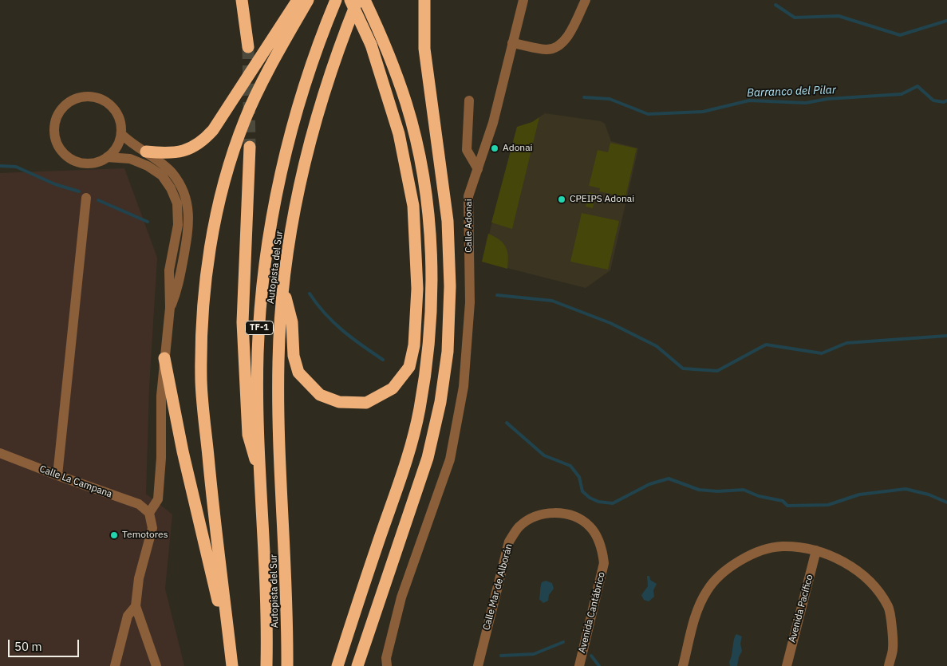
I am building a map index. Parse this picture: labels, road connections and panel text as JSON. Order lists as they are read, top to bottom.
{
  "streets": {
    "highway": ["Autopista del Sur", "TF-1"],
    "street": [
      "Calle Adonai",
      "Calle La Campana",
      "Calle Mar de Alborán",
      "Avenida Pacífico",
      "Avenida Cantábrico"
    ]
  },
  "crossings": [
    ["Calle Mar de Alborán", "Avenida Cantábrico"]
  ],
  "water": ["Barranco del Pilar"],
  "places": ["Adonai", "CPEIPS Adonai", "Temotores"],
  "scale_bar": "50 m"
}
